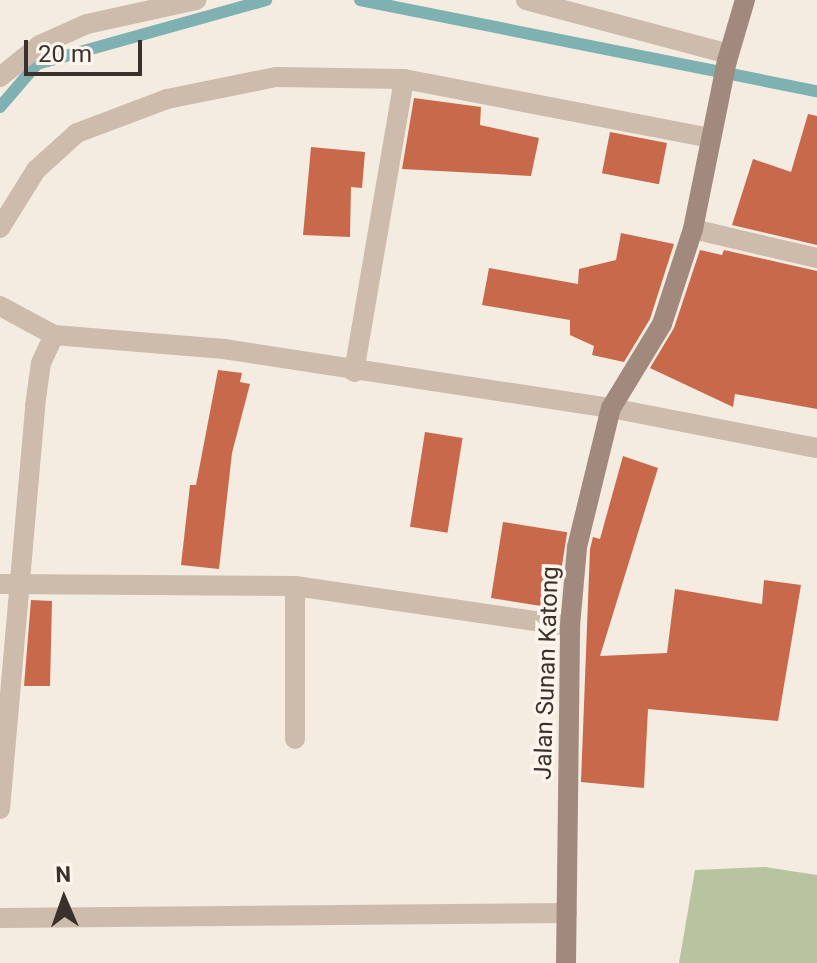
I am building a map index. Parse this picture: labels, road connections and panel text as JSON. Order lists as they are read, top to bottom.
{
  "streets": {
    "street": ["Jalan Sunan Katong"]
  },
  "scale_bar": "20 m",
  "north": "top"
}
